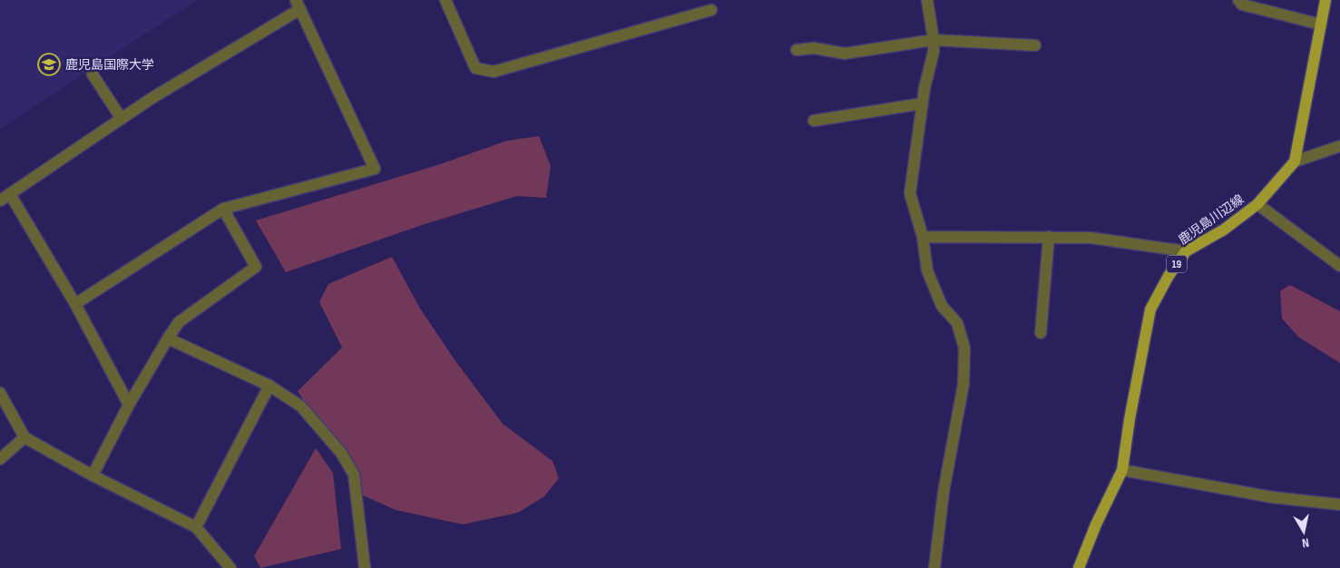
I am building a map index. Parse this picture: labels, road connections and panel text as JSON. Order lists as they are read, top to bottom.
{
  "streets": {
    "main road": ["鹿児島川辺線", "19"]
  },
  "places": {
    "school or university": ["鹿児島国際大学"]
  },
  "north": "bottom"
}
